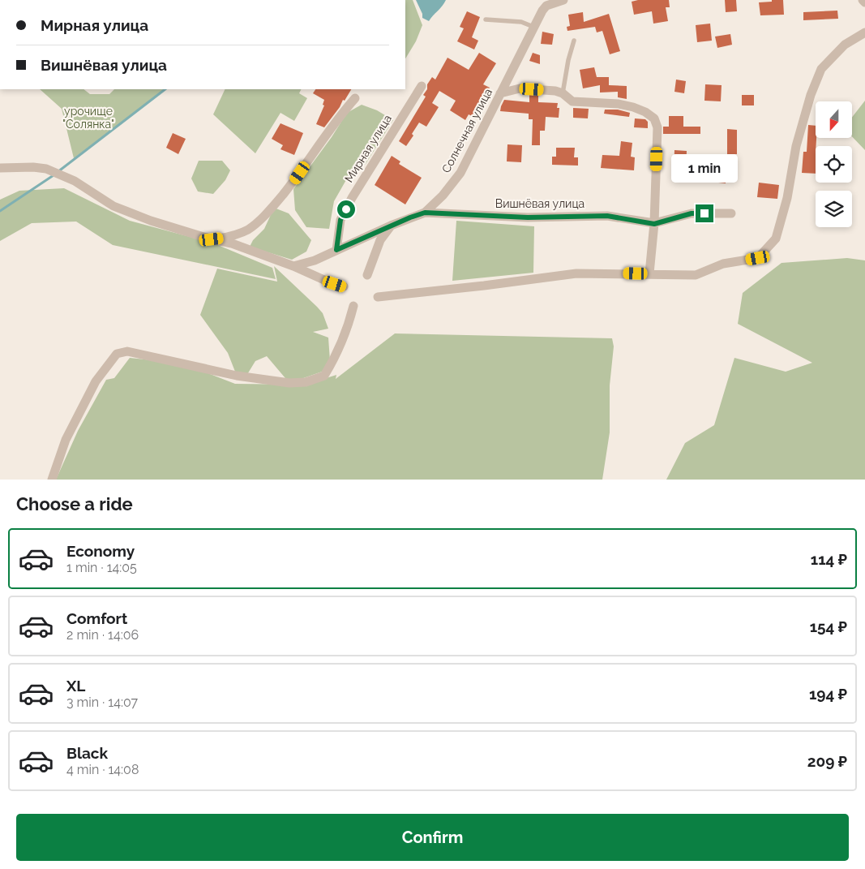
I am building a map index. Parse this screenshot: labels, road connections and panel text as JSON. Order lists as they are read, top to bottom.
{
  "streets": {
    "street": ["Солнечная улица", "Мирная улица", "Вишнёвая улица"]
  },
  "crossings": [
    ["Солнечная улица", "Мирная улица"],
    ["Солнечная улица", "Вишнёвая улица"]
  ],
  "parks": ["урочище \"Солянка\""],
  "north": "bottom",
  "page": {
    "banner": ["Мирная улица", "Вишнёвая улица"],
    "bubble": "1 min",
    "heading": "Choose a ride",
    "list": [
      {
        "name": "Economy",
        "note": "1 min · 14:05",
        "value": "114 ₽"
      },
      {
        "name": "Comfort",
        "note": "2 min · 14:06",
        "value": "154 ₽"
      },
      {
        "name": "XL",
        "note": "3 min · 14:07",
        "value": "194 ₽"
      },
      {
        "name": "Black",
        "note": "4 min · 14:08",
        "value": "209 ₽"
      }
    ],
    "buttons": "Confirm"
  }
}
